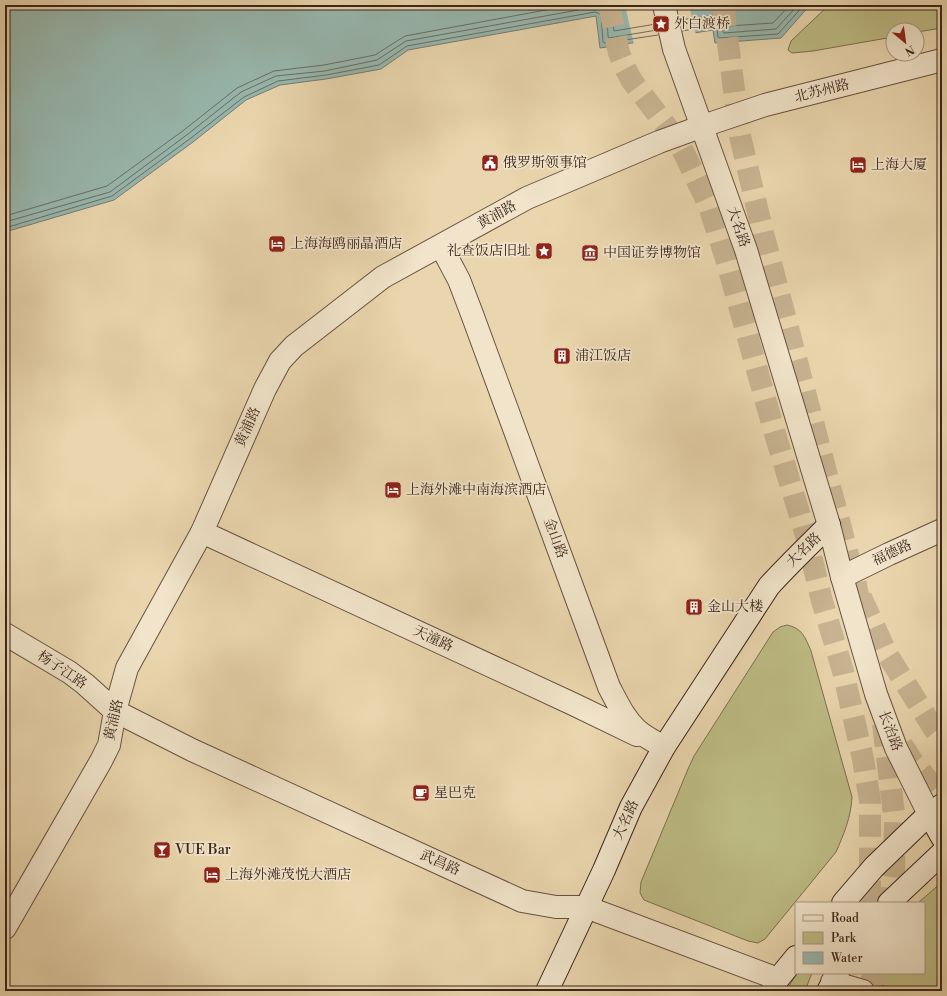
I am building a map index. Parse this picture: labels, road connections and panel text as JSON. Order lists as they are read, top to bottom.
{
  "streets": {
    "street": [
      "北苏州路",
      "黄浦路",
      "大名路",
      "金山路",
      "福德路",
      "天潼路",
      "杨子江路",
      "长治路",
      "武昌路"
    ]
  },
  "crossings": [
    ["北苏州路", "黄浦路"],
    ["北苏州路", "大名路"],
    ["黄浦路", "大名路"],
    ["黄浦路", "金山路"],
    ["黄浦路", "天潼路"],
    ["黄浦路", "杨子江路"],
    ["黄浦路", "武昌路"],
    ["大名路", "金山路"],
    ["大名路", "天潼路"],
    ["大名路", "长治路"],
    ["大名路", "武昌路"],
    ["金山路", "天潼路"],
    ["福德路", "长治路"],
    ["杨子江路", "武昌路"]
  ],
  "places": {
    "place": ["外白渡桥", "礼查饭店旧址"],
    "public building": ["俄罗斯领事馆"],
    "hotel": [
      "上海大厦",
      "上海海鸥丽晶酒店",
      "上海外滩中南海滨酒店",
      "上海外滩茂悦大酒店"
    ],
    "museum": ["中国证券博物馆"],
    "building": ["浦江饭店", "金山大楼"],
    "cafe": ["星巴克"],
    "bar": ["VUE Bar"]
  },
  "legend": ["Road", "Park", "Water"],
  "north": "bottom right"
}
